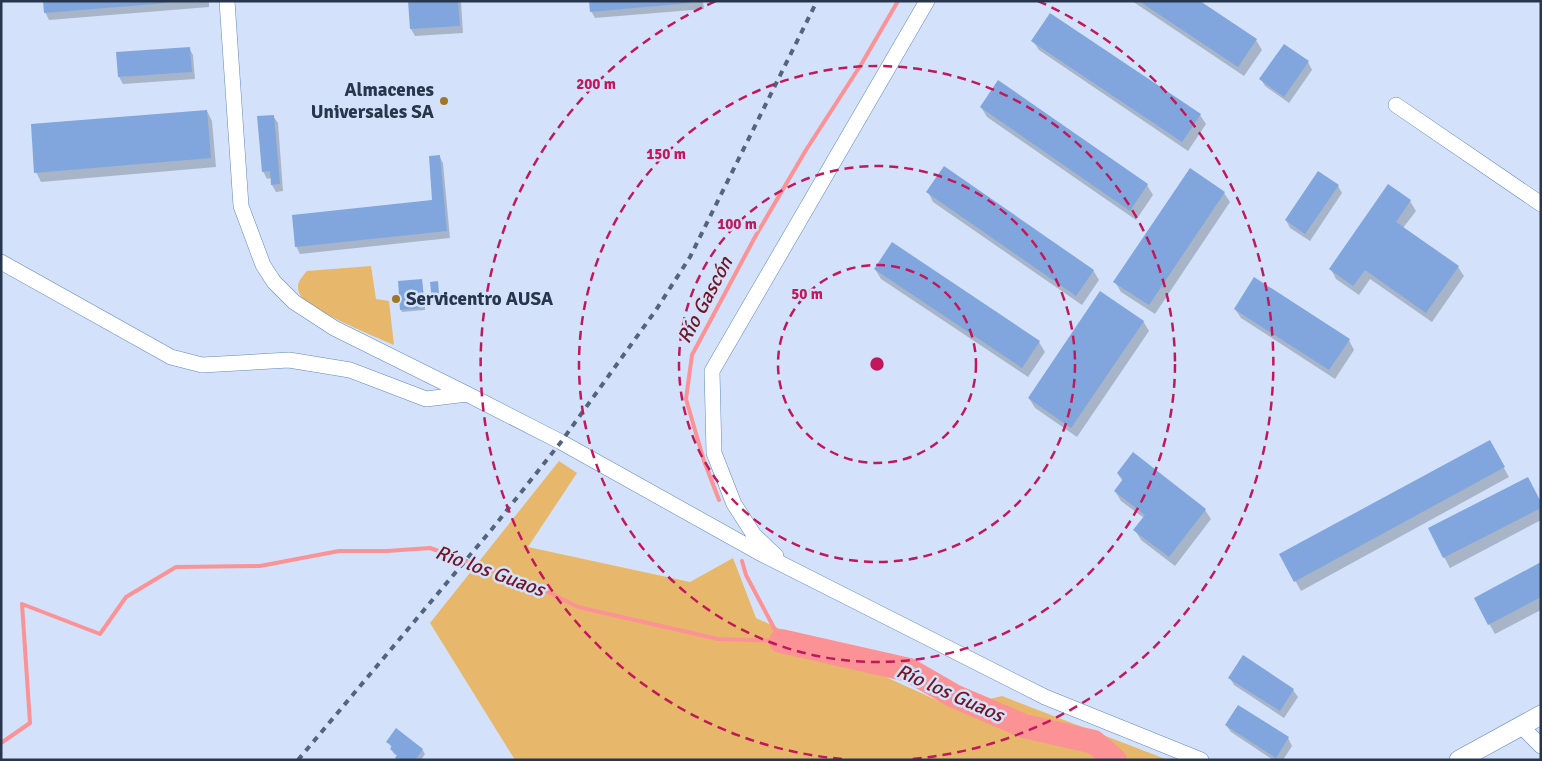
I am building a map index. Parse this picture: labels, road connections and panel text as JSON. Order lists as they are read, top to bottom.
{
  "water": ["Río Gascón", "Río los Guaos"],
  "places": ["Almacenes Universales SA", "Servicentro AUSA"],
  "rings": [
    "200 m",
    "150 m",
    "100 m",
    "50 m"
  ]
}
